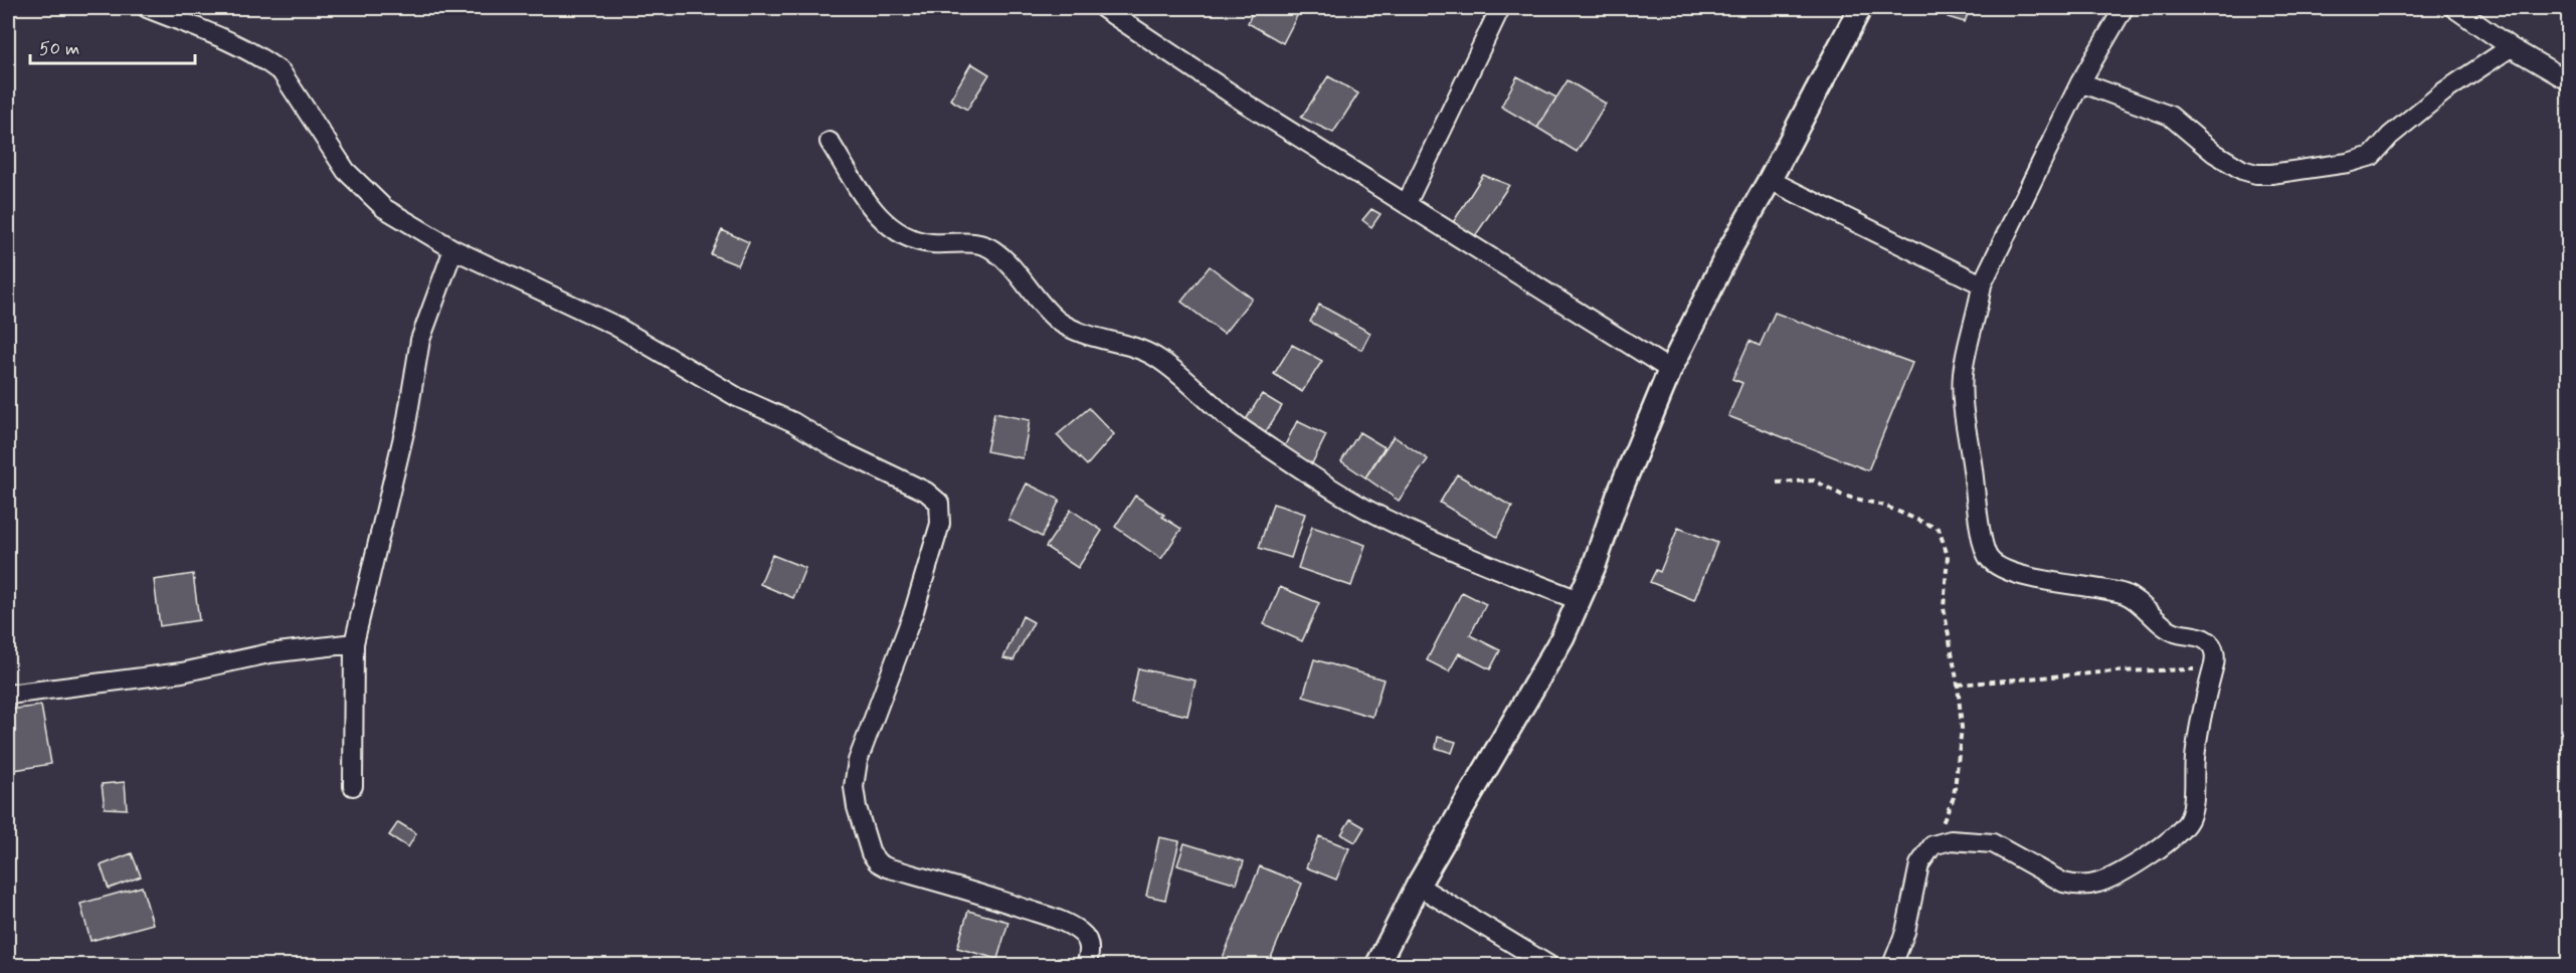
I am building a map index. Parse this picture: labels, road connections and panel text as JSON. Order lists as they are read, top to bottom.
{
  "scale_bar": "50 m"
}
